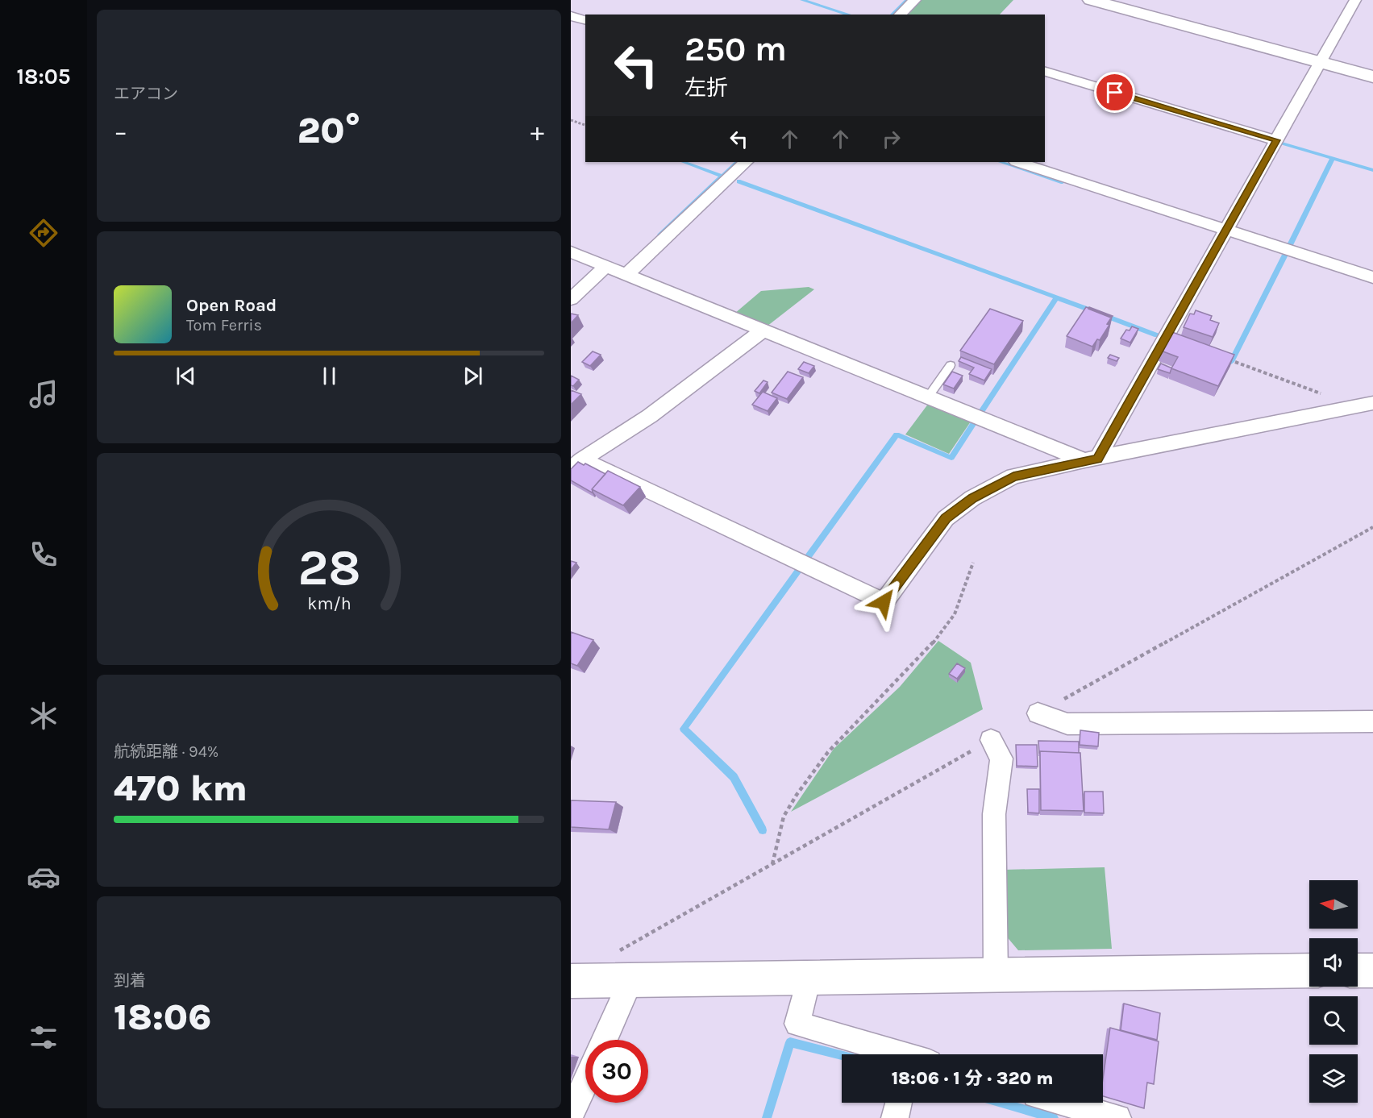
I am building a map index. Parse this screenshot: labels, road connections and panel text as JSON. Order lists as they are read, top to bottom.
{
  "north": "left",
  "page": {
    "tabs": "18:05",
    "tile": [
      "エアコン",
      ["航続距離 · 94%", "470 km"],
      ["到着", "18:06"]
    ],
    "turn": ["250 m", "左折"],
    "heat": ["−", "20°", "+"],
    "song": ["Open Road", "Tom Ferris"],
    "limit": "30",
    "trip": "18:06 · 1 分 · 320 m",
    "gauge": ["28", "km/h"]
  }
}
